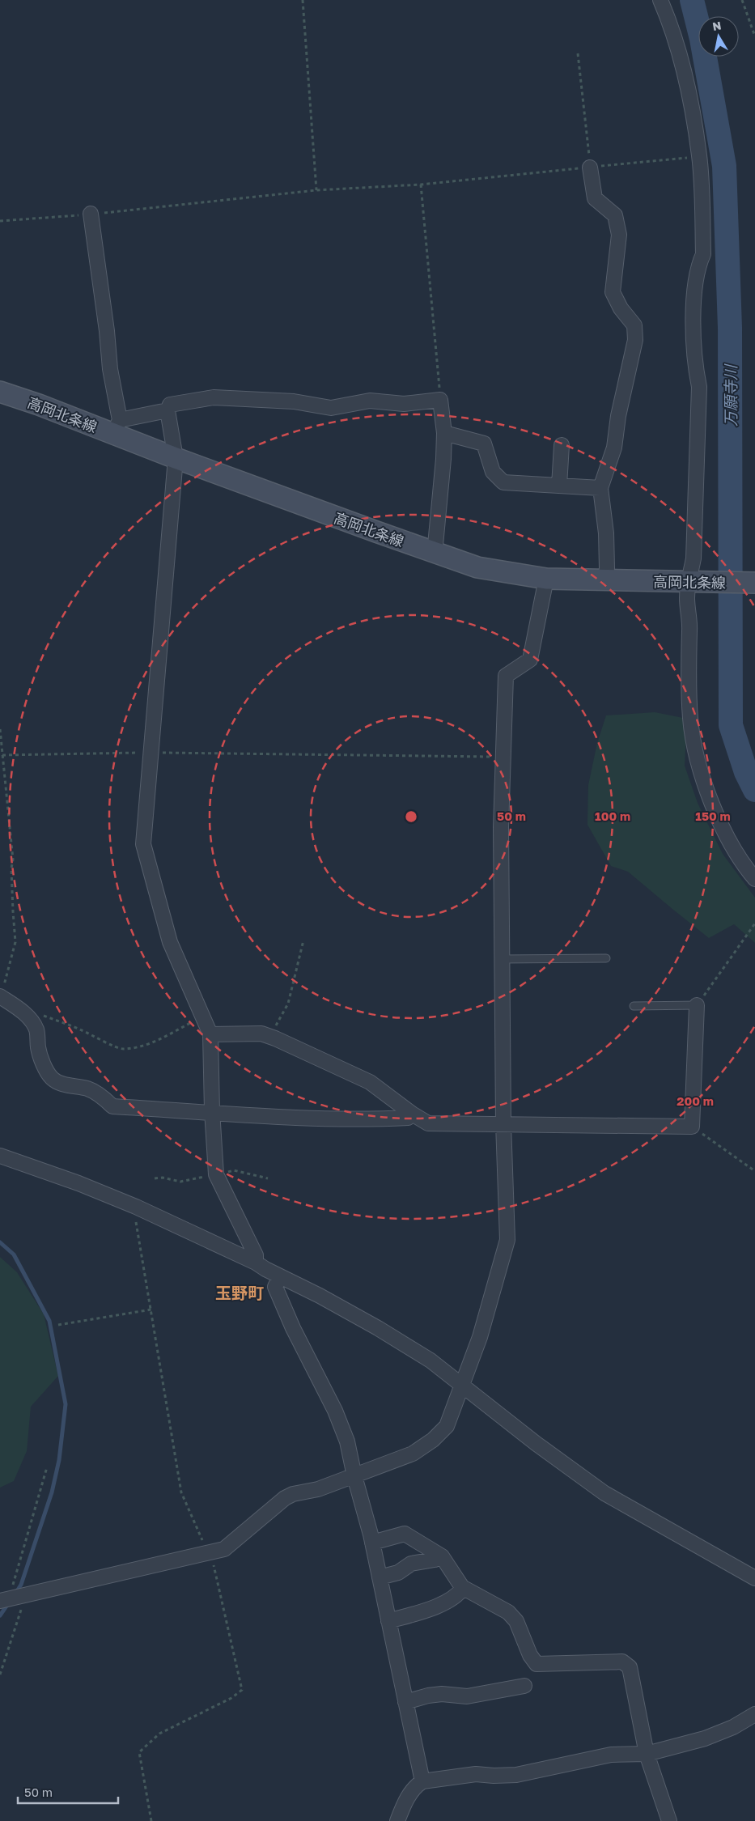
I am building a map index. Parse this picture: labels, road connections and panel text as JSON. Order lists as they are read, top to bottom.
{
  "streets": {
    "main road": ["高岡北条線"]
  },
  "districts": ["玉野町"],
  "water": ["万願寺川"],
  "scale_bar": "50 m",
  "north": "top",
  "rings": [
    "50 m",
    "100 m",
    "150 m",
    "200 m"
  ]
}
